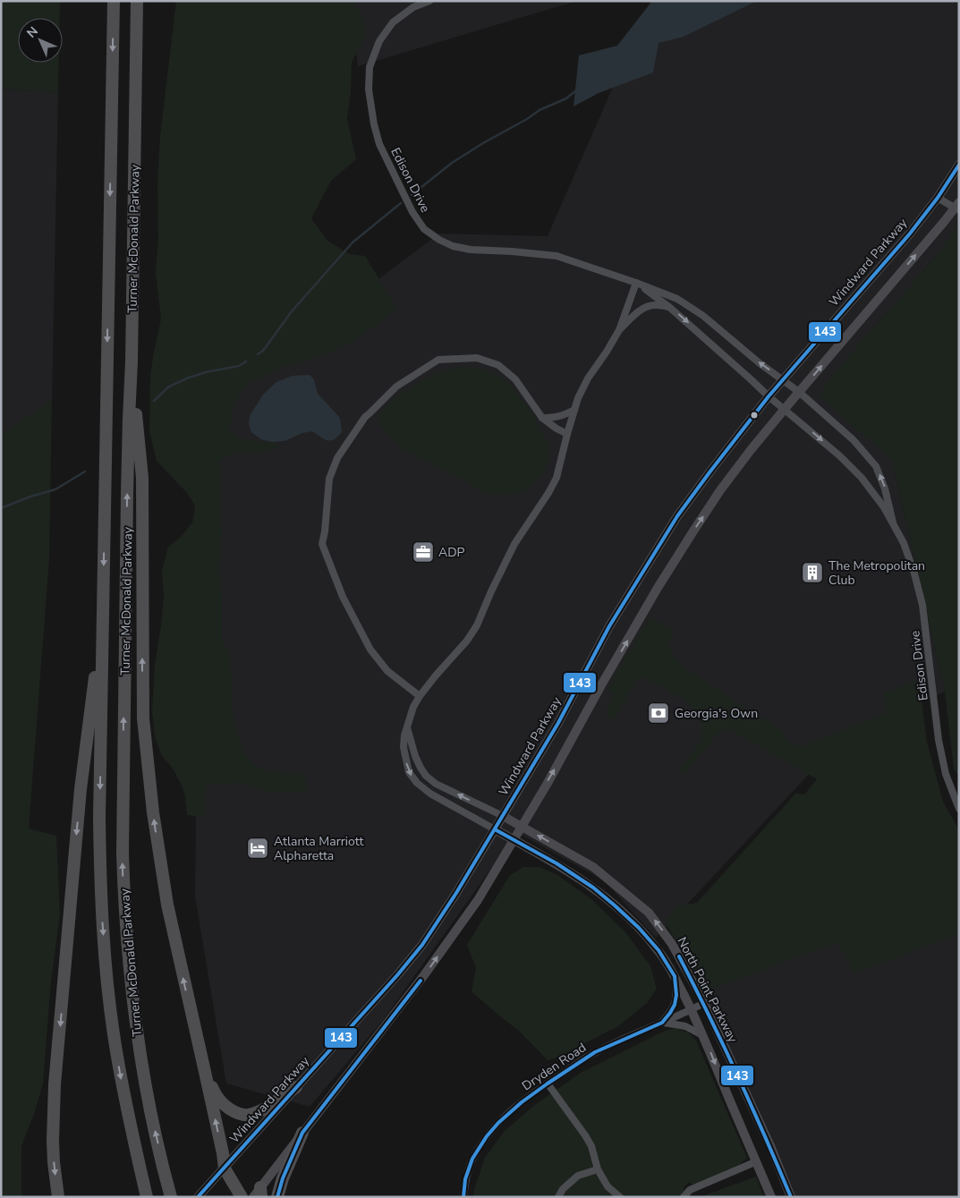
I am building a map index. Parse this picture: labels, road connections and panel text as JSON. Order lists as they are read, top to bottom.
{
  "streets": {
    "highway": ["Turner McDonald Parkway"],
    "main road": ["Windward Parkway", "North Point Parkway"],
    "street": ["Edison Drive", "Dryden Road"]
  },
  "crossings": [
    ["Edison Drive", "Windward Parkway"],
    ["Windward Parkway", "North Point Parkway"],
    ["North Point Parkway", "Dryden Road"]
  ],
  "places": {
    "office": ["ADP"],
    "building": ["The Metropolitan Club"],
    "bank": ["Georgia's Own"],
    "hotel": ["Atlanta Marriott Alpharetta"]
  },
  "lines": ["transit line 143"],
  "north": "top left"
}
